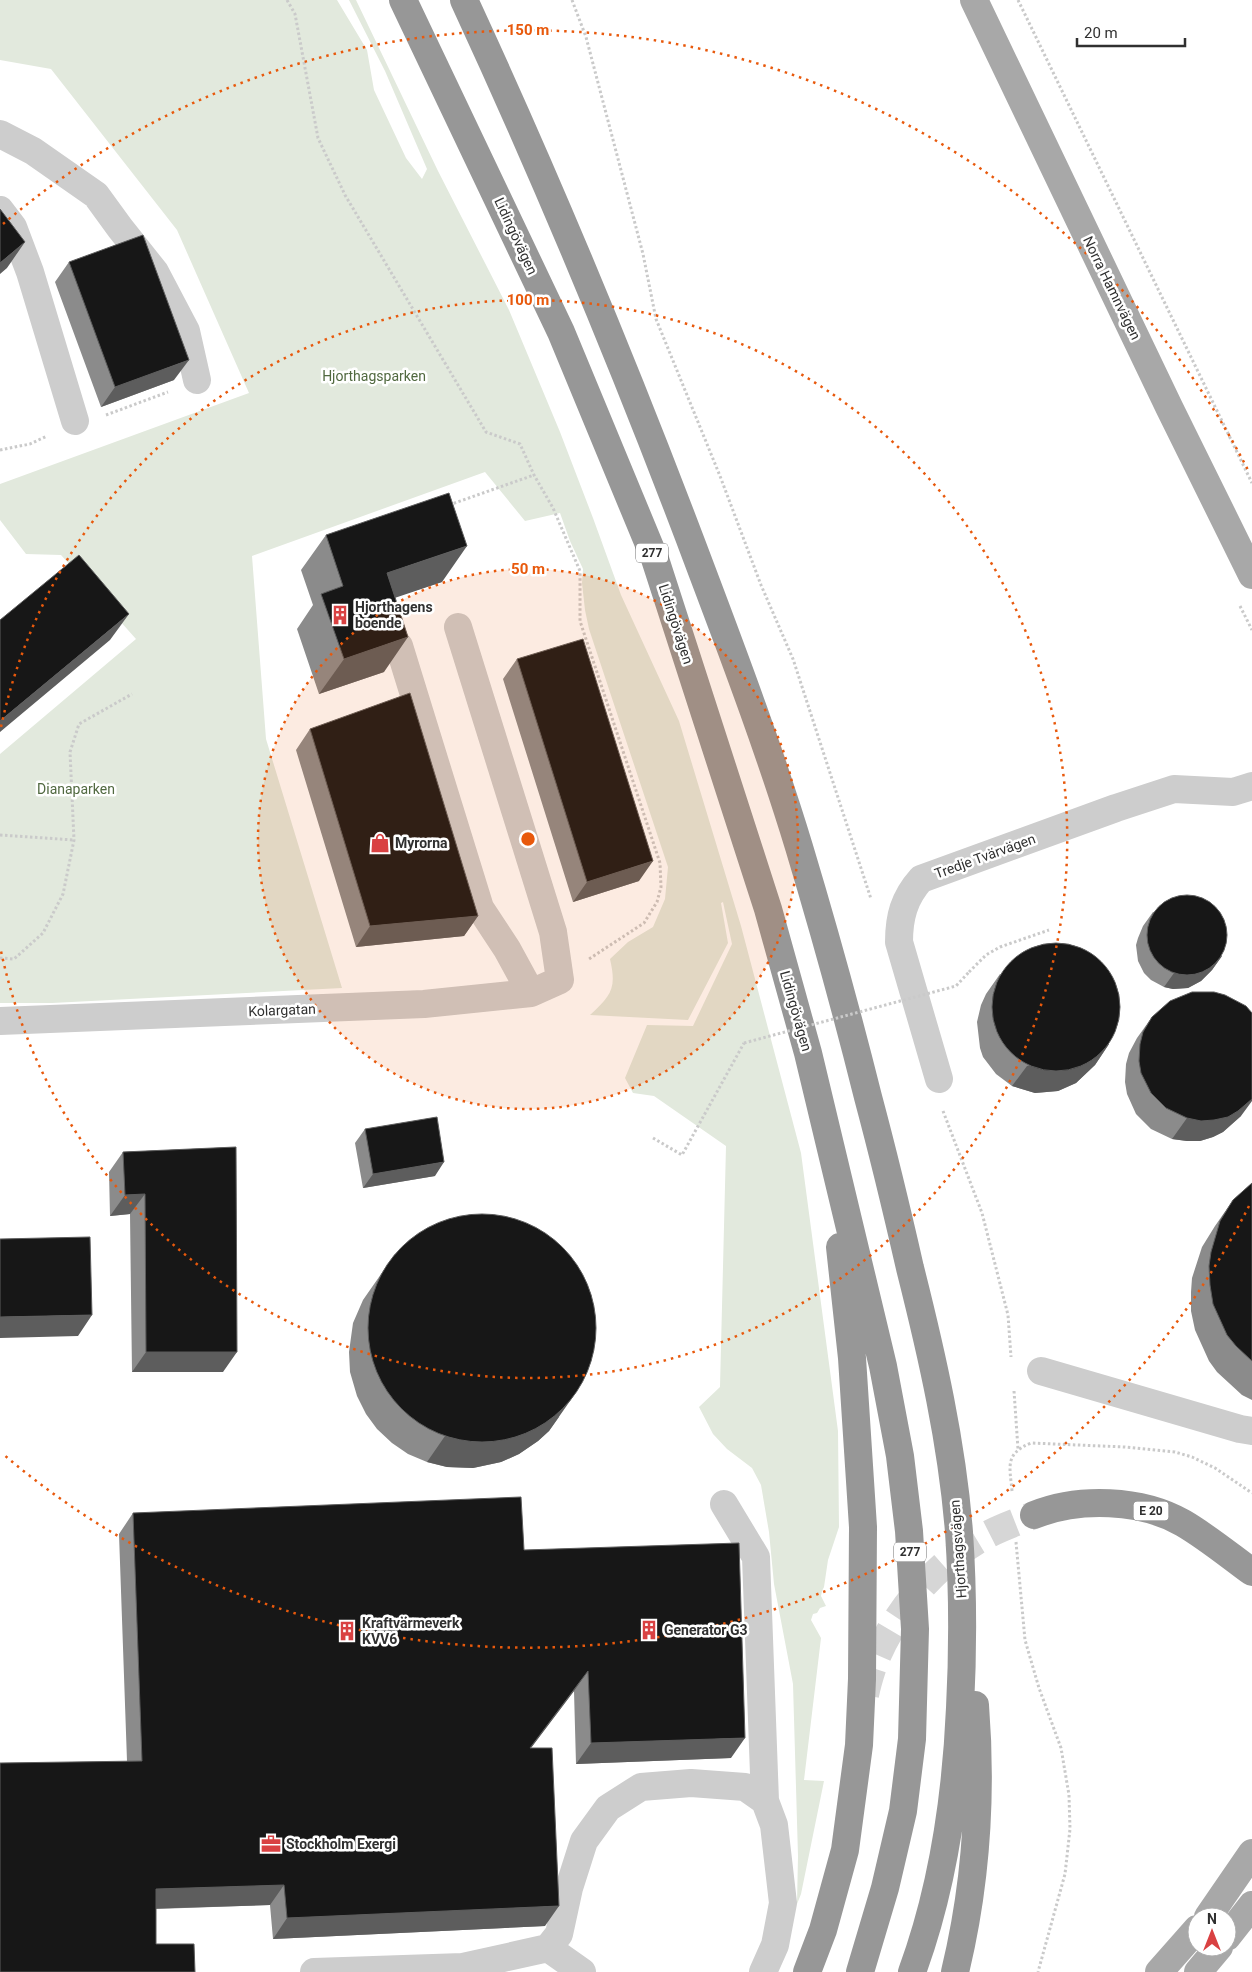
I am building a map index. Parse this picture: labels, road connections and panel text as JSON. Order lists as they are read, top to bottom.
{
  "streets": {
    "highway": [
      "Lidingövägen",
      "277",
      "E 20",
      "Hjorthagsvägen"
    ],
    "main road": ["Norra Hamnvägen"],
    "street": ["Tredje Tvärvägen", "Kolargatan"]
  },
  "crossings": [
    ["Lidingövägen", "277"]
  ],
  "parks": ["Hjorthagsparken", "Dianaparken"],
  "places": {
    "building": ["Hjorthagens boende", "Generator G3", "Kraftvärmeverk KVV6"],
    "shop": ["Myrorna"],
    "office": ["Stockholm Exergi"]
  },
  "scale_bar": "20 m",
  "north": "top",
  "rings": ["150 m", "100 m", "50 m"]
}
